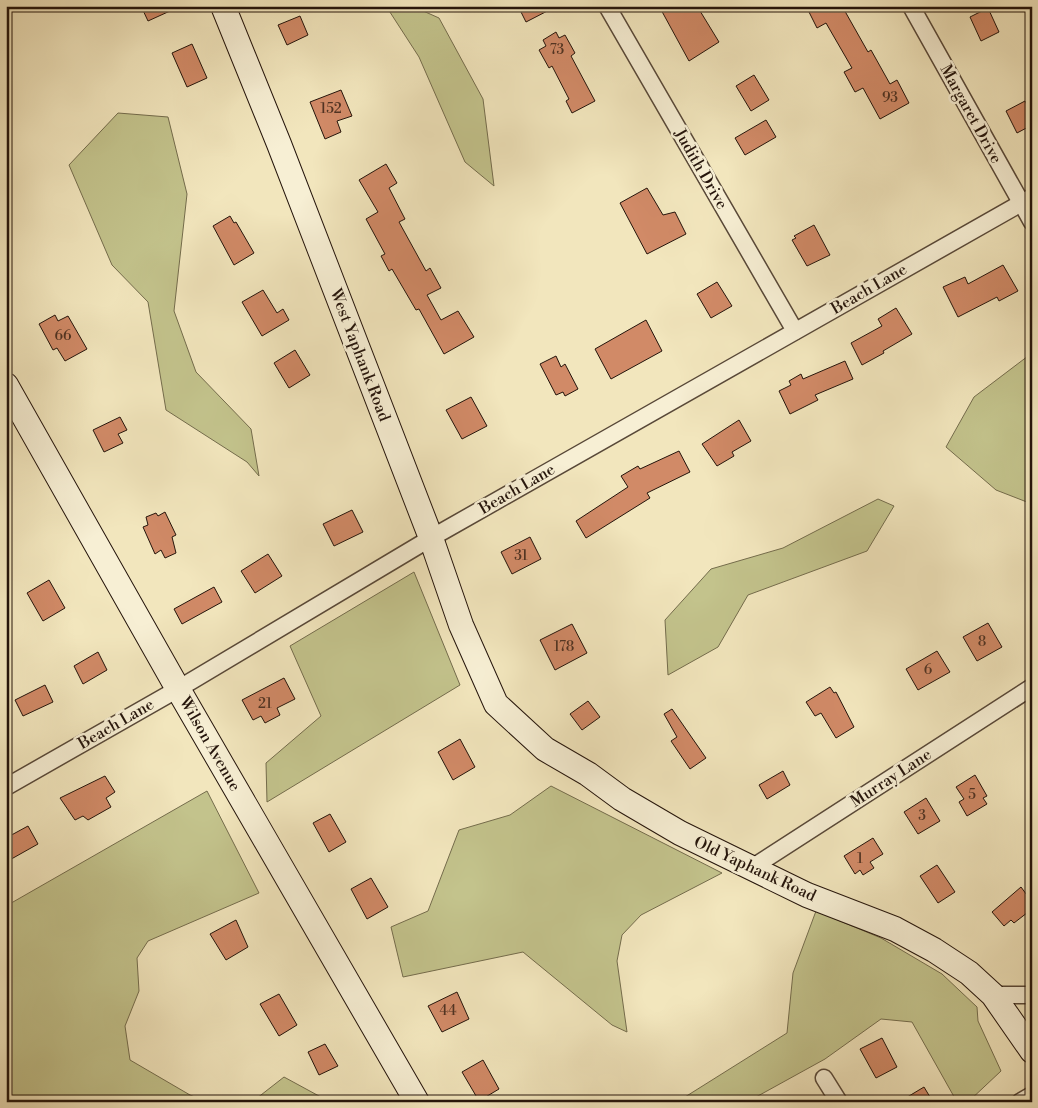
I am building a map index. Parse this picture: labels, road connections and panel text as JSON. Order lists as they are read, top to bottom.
{
  "streets": {
    "street": [
      "Margaret Drive",
      "Judith Drive",
      "Beach Lane",
      "West Yaphank Road",
      "Wilson Avenue",
      "Murray Lane",
      "Old Yaphank Road"
    ]
  },
  "crossings": [
    ["Margaret Drive", "Beach Lane"],
    ["Judith Drive", "Beach Lane"],
    ["Beach Lane", "West Yaphank Road"],
    ["Beach Lane", "Wilson Avenue"],
    ["West Yaphank Road", "Old Yaphank Road"],
    ["Murray Lane", "Old Yaphank Road"]
  ],
  "house_numbers": [
    "73",
    "93",
    "152",
    "66",
    "31",
    "8",
    "178",
    "6",
    "21",
    "5",
    "3",
    "1",
    "44"
  ]
}
